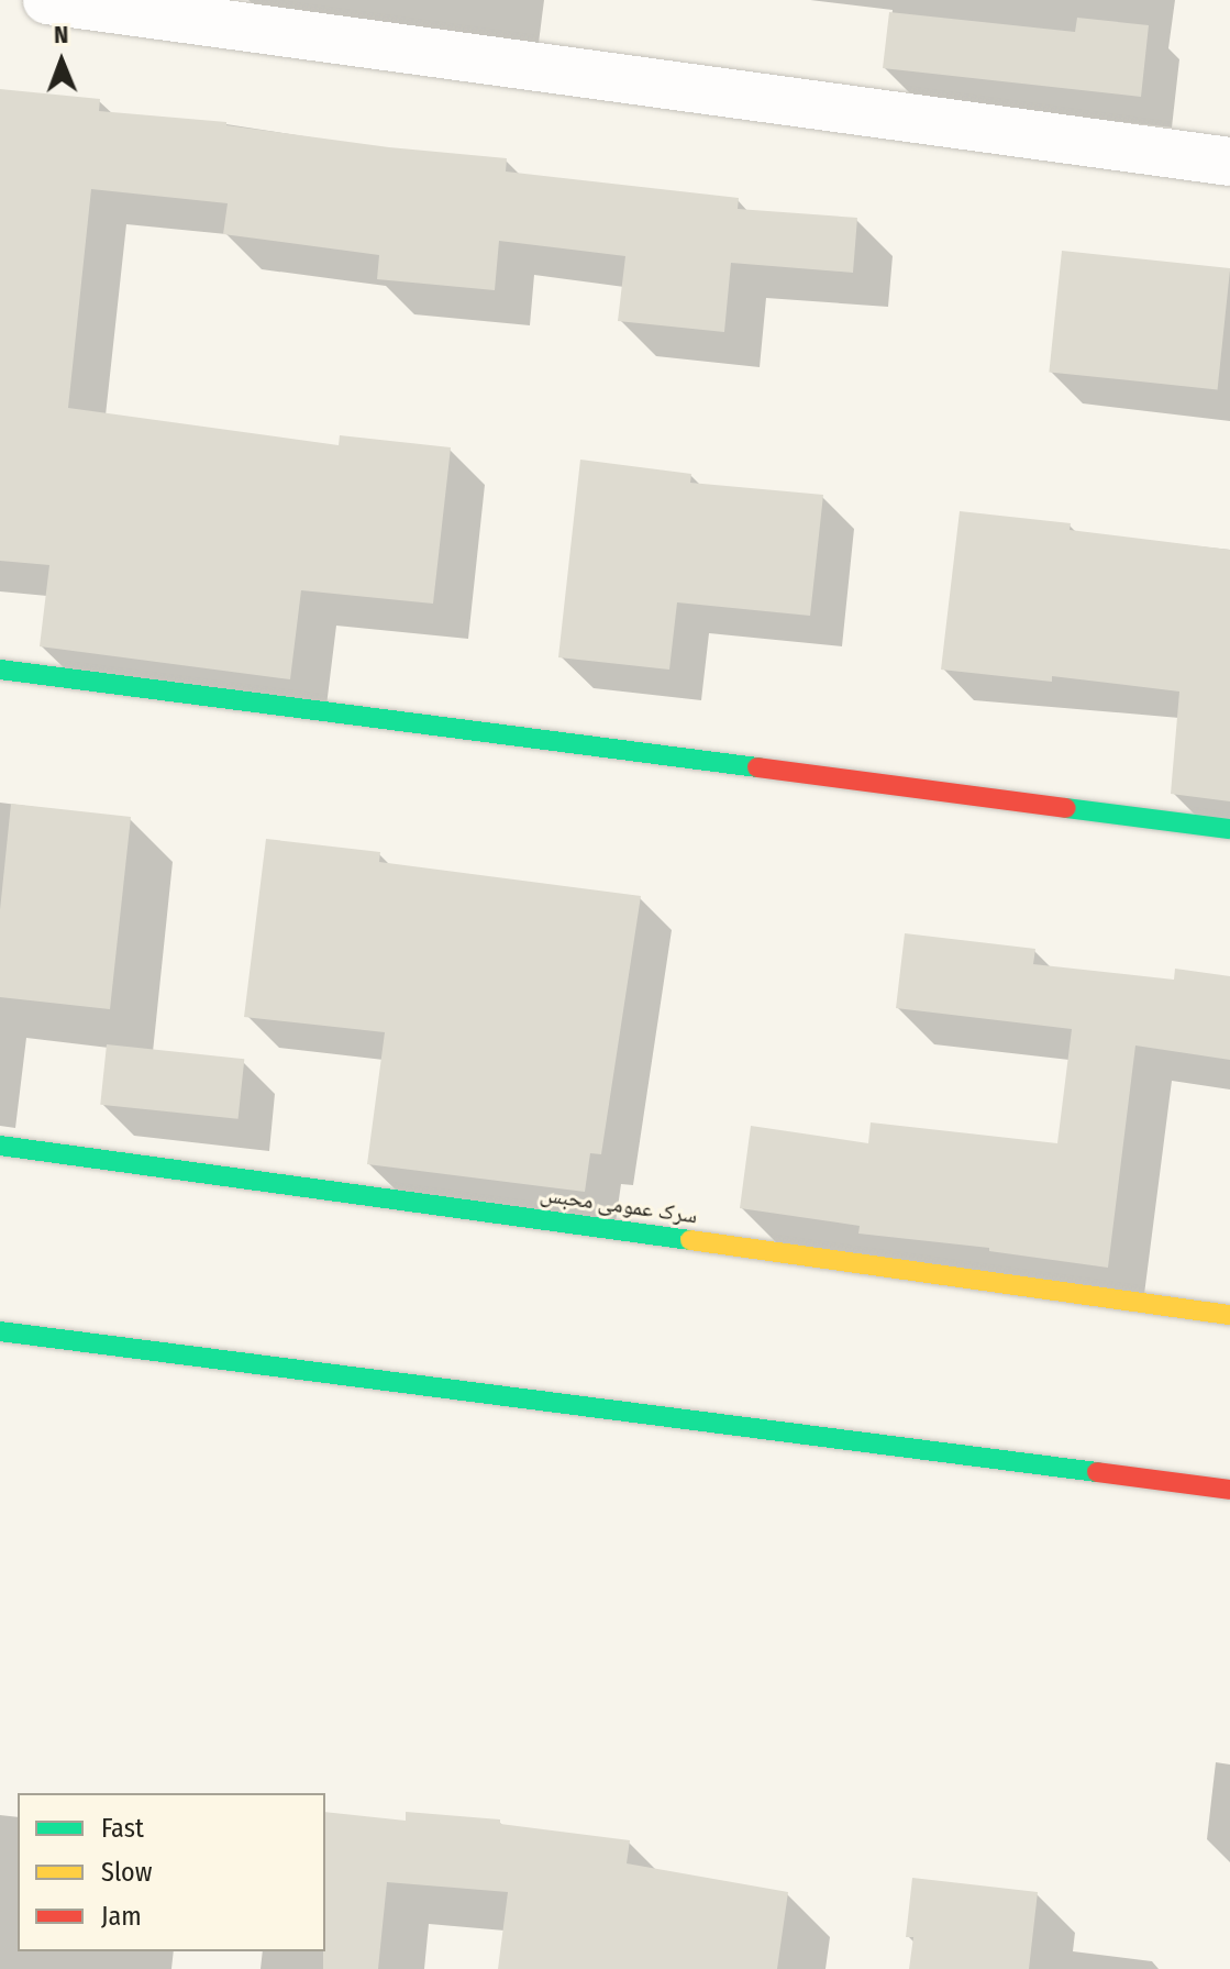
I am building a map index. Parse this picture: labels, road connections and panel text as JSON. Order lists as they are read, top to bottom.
{
  "streets": {
    "street": ["سرک عمومی محبس"]
  },
  "legend": ["Fast", "Slow", "Jam"],
  "north": "top"
}
